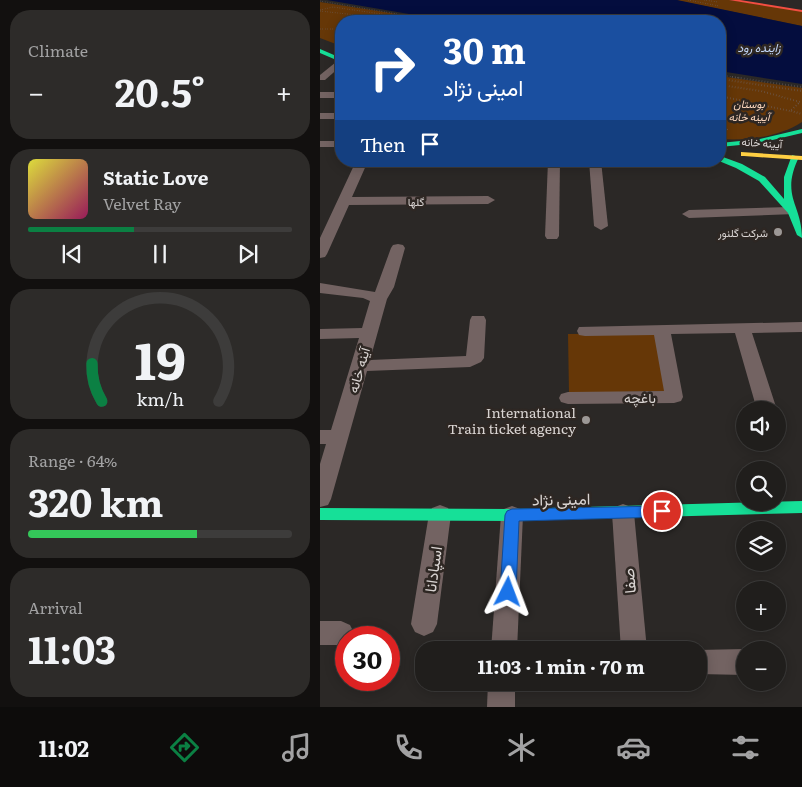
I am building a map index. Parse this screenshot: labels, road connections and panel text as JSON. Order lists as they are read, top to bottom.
{
  "streets": {
    "main road": ["آیینه خانه", "امینی نژاد"],
    "street": [
      "گلها",
      "آینه خانه",
      "باغچه",
      "اسپادانا",
      "صفا"
    ]
  },
  "crossings": [
    ["امینی نژاد", "اسپادانا"],
    ["امینی نژاد", "صفا"]
  ],
  "water": ["زاینده رود"],
  "parks": ["بوستان آیینه خانه"],
  "places": ["شرکت گلنور", "International Train ticket agency"],
  "page": {
    "tile": [
      "Climate",
      ["Range · 64%", "320 km"],
      ["Arrival", "11:03"]
    ],
    "turn": ["30 m", "امینی نژاد"],
    "heat": ["−", "20.5°", "+"],
    "then": "Then",
    "song": ["Static Love", "Velvet Ray"],
    "map_buttons": ["+", "−"],
    "limit": "30",
    "trip": "11:03 · 1 min · 70 m",
    "tabs": "11:02",
    "gauge": ["19", "km/h"]
  }
}
